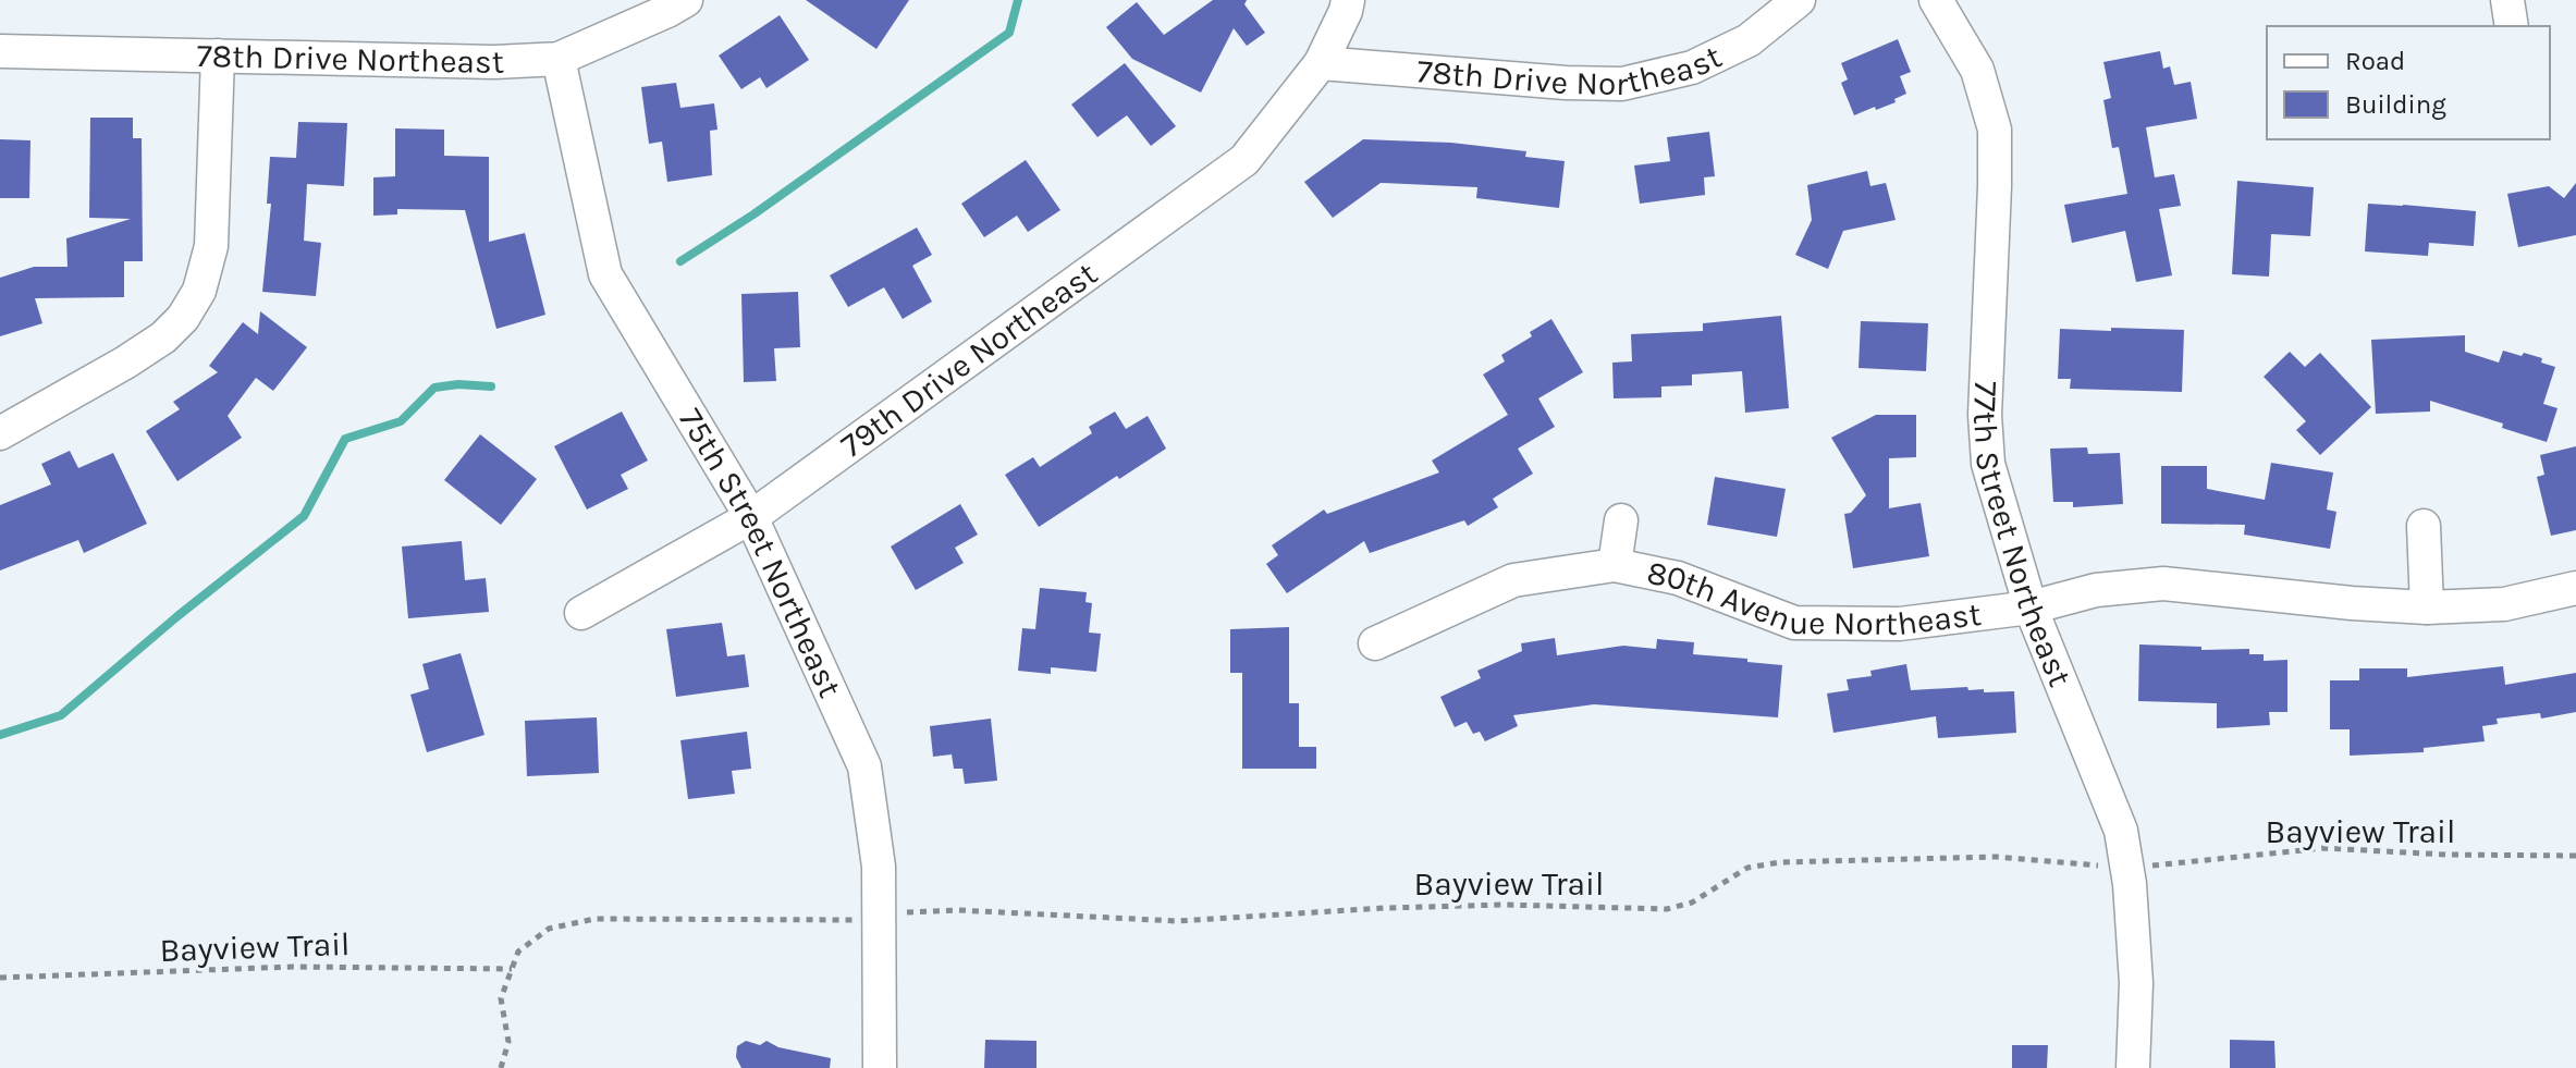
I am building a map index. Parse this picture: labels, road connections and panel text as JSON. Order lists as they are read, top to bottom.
{
  "streets": {
    "street": [
      "78th Drive Northeast",
      "79th Drive Northeast",
      "77th Street Northeast",
      "75th Street Northeast",
      "80th Avenue Northeast"
    ],
    "path": ["Bayview Trail"]
  },
  "crossings": [
    ["78th Drive Northeast", "79th Drive Northeast"],
    ["78th Drive Northeast", "75th Street Northeast"],
    ["79th Drive Northeast", "75th Street Northeast"],
    ["77th Street Northeast", "80th Avenue Northeast"]
  ],
  "legend": ["Road", "Building"]
}
